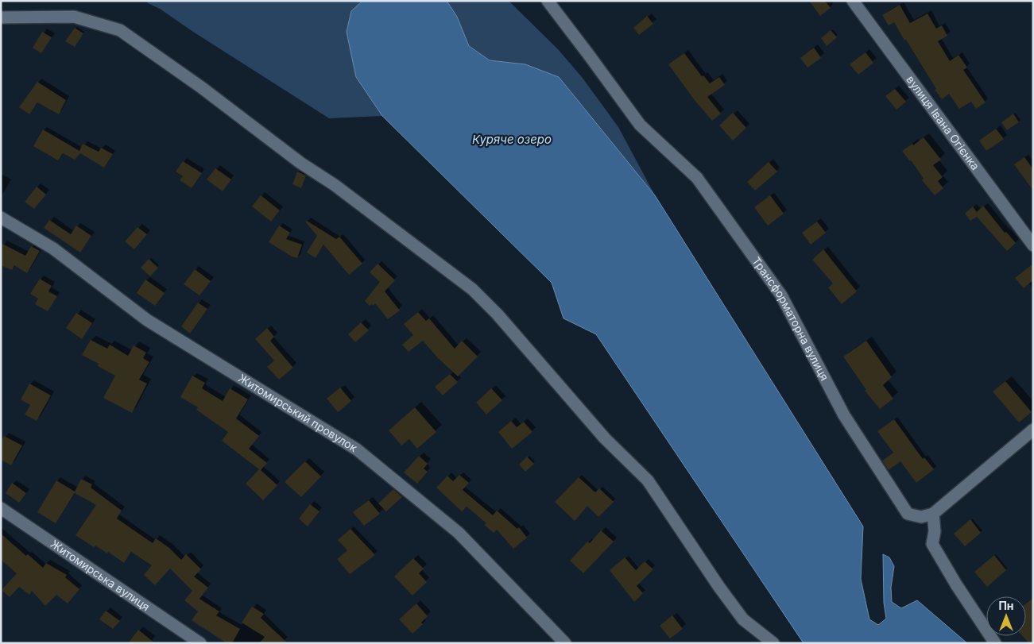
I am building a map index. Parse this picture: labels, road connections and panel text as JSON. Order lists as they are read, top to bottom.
{
  "streets": {
    "street": [
      "вулиця Івана Огієнка",
      "Трансформаторна вулиця",
      "Житомирський провулок",
      "Житомирська вулиця"
    ]
  },
  "water": ["Куряче озеро"],
  "north": "top"
}
